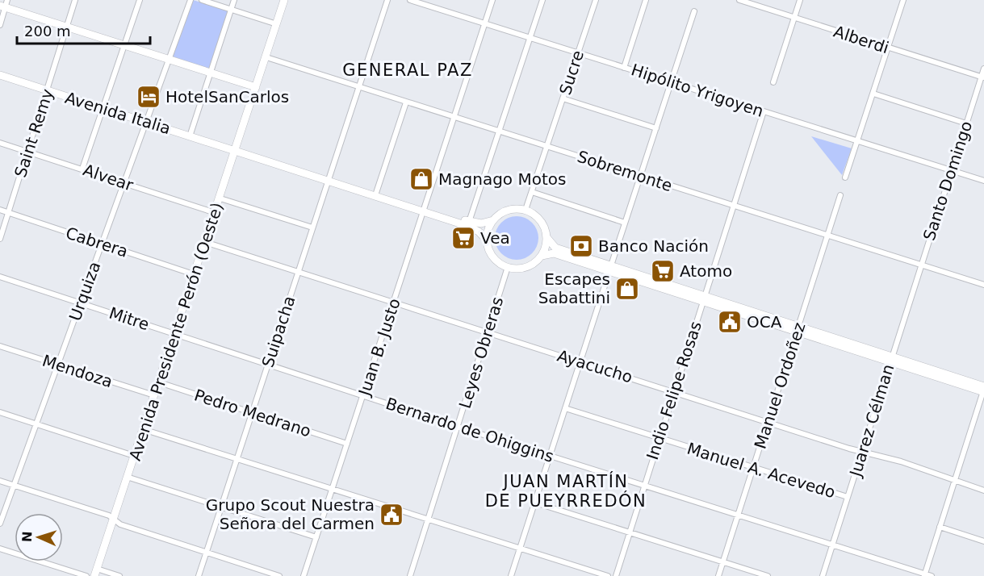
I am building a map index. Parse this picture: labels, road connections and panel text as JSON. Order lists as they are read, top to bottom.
{
  "streets": {
    "main road": ["Avenida Italia", "Avenida Presidente Perón (Oeste)"],
    "street": [
      "Alberdi",
      "Sucre",
      "Hipólito Yrigoyen",
      "Saint Remy",
      "Sobremonte",
      "Alvear",
      "Santo Domingo",
      "Cabrera",
      "Urquiza",
      "Mitre",
      "Suipacha",
      "Juan B. Justo",
      "Leyes Obreras",
      "Ayacucho",
      "Mendoza",
      "Manuel Ordoñez",
      "Indio Felipe Rosas",
      "Pedro Medrano",
      "Juarez Célman",
      "Bernardo de Ohiggins",
      "Manuel A. Acevedo"
    ]
  },
  "crossings": [
    ["Alberdi", "Santo Domingo"],
    ["Sucre", "Hipólito Yrigoyen"],
    ["Sucre", "Sobremonte"],
    ["Hipólito Yrigoyen", "Santo Domingo"],
    ["Hipólito Yrigoyen", "Juan B. Justo"],
    ["Hipólito Yrigoyen", "Indio Felipe Rosas"],
    ["Avenida Italia", "Saint Remy"],
    ["Avenida Italia", "Urquiza"],
    ["Avenida Italia", "Avenida Presidente Perón (Oeste)"],
    ["Avenida Italia", "Suipacha"],
    ["Saint Remy", "Alvear"],
    ["Saint Remy", "Cabrera"],
    ["Sobremonte", "Santo Domingo"],
    ["Sobremonte", "Avenida Presidente Perón (Oeste)"],
    ["Sobremonte", "Suipacha"],
    ["Sobremonte", "Juan B. Justo"],
    ["Sobremonte", "Manuel Ordoñez"],
    ["Sobremonte", "Indio Felipe Rosas"],
    ["Sobremonte", "Juarez Célman"],
    ["Alvear", "Urquiza"],
    ["Alvear", "Avenida Presidente Perón (Oeste)"],
    ["Santo Domingo", "Juarez Célman"],
    ["Cabrera", "Urquiza"],
    ["Cabrera", "Avenida Presidente Perón (Oeste)"],
    ["Urquiza", "Mitre"],
    ["Urquiza", "Mendoza"],
    ["Mitre", "Avenida Presidente Perón (Oeste)"],
    ["Mitre", "Bernardo de Ohiggins"],
    ["Avenida Presidente Perón (Oeste)", "Ayacucho"],
    ["Avenida Presidente Perón (Oeste)", "Mendoza"],
    ["Avenida Presidente Perón (Oeste)", "Pedro Medrano"],
    ["Avenida Presidente Perón (Oeste)", "Bernardo de Ohiggins"],
    ["Suipacha", "Ayacucho"],
    ["Suipacha", "Pedro Medrano"],
    ["Suipacha", "Bernardo de Ohiggins"],
    ["Juan B. Justo", "Ayacucho"],
    ["Juan B. Justo", "Pedro Medrano"],
    ["Juan B. Justo", "Bernardo de Ohiggins"],
    ["Leyes Obreras", "Ayacucho"],
    ["Leyes Obreras", "Bernardo de Ohiggins"],
    ["Ayacucho", "Manuel Ordoñez"],
    ["Ayacucho", "Indio Felipe Rosas"],
    ["Ayacucho", "Juarez Célman"],
    ["Manuel Ordoñez", "Bernardo de Ohiggins"],
    ["Manuel Ordoñez", "Manuel A. Acevedo"],
    ["Indio Felipe Rosas", "Bernardo de Ohiggins"],
    ["Indio Felipe Rosas", "Manuel A. Acevedo"],
    ["Juarez Célman", "Bernardo de Ohiggins"],
    ["Juarez Célman", "Manuel A. Acevedo"]
  ],
  "districts": ["GENERAL PAZ", "JUAN MARTÍN DE PUEYRREDÓN"],
  "places": {
    "hotel": ["HotelSanCarlos"],
    "shop": ["Magnago Motos", "Escapes Sabattini"],
    "supermarket": ["Vea", "Atomo"],
    "bank": ["Banco Nación"],
    "public building": ["OCA", "Grupo Scout Nuestra Señora del Carmen"]
  },
  "scale_bar": "200 m",
  "north": "left"
}
